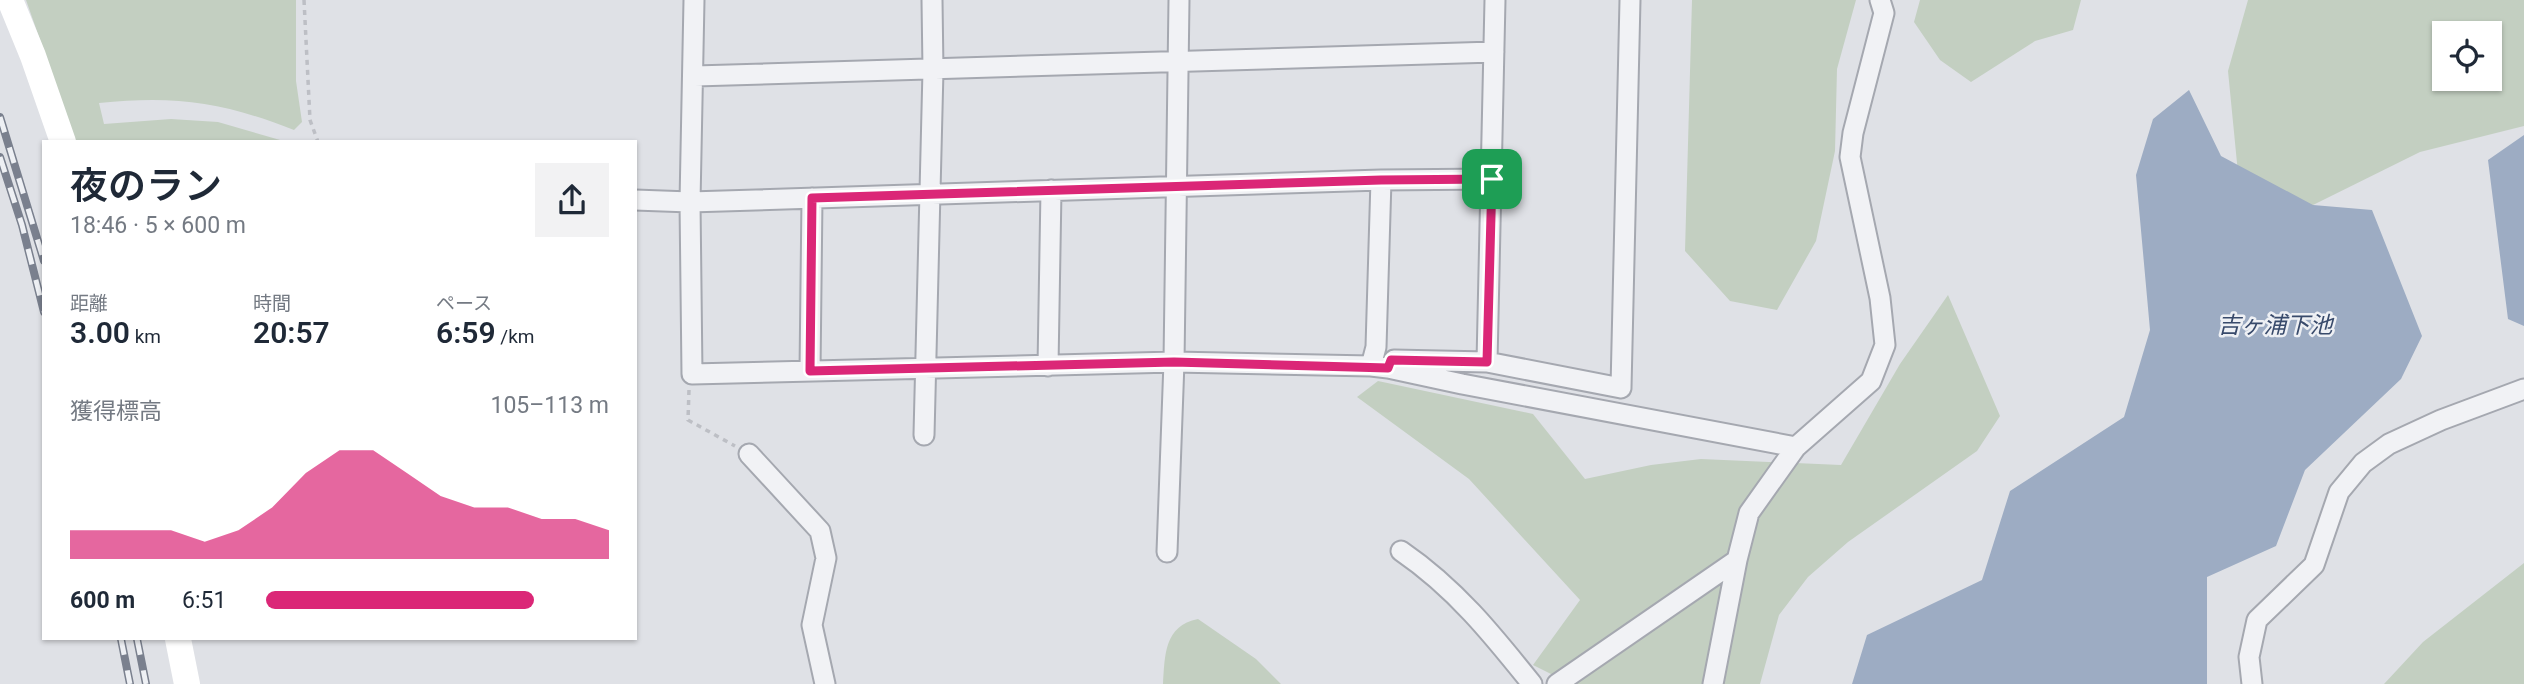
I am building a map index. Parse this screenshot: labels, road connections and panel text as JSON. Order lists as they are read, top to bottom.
{
  "water": ["吉ヶ浦下池"],
  "page": {
    "heading": ["夜のラン", "18:46 · 5 × 600 m"],
    "stats": [
      ["距離", "3.00 km"],
      ["時間", "20:57"],
      ["ペース", "6:59 /km"]
    ],
    "chart": ["獲得標高", "105–113 m"],
    "list": [
      {
        "name": "600 m",
        "note": "6:51"
      }
    ]
  }
}
